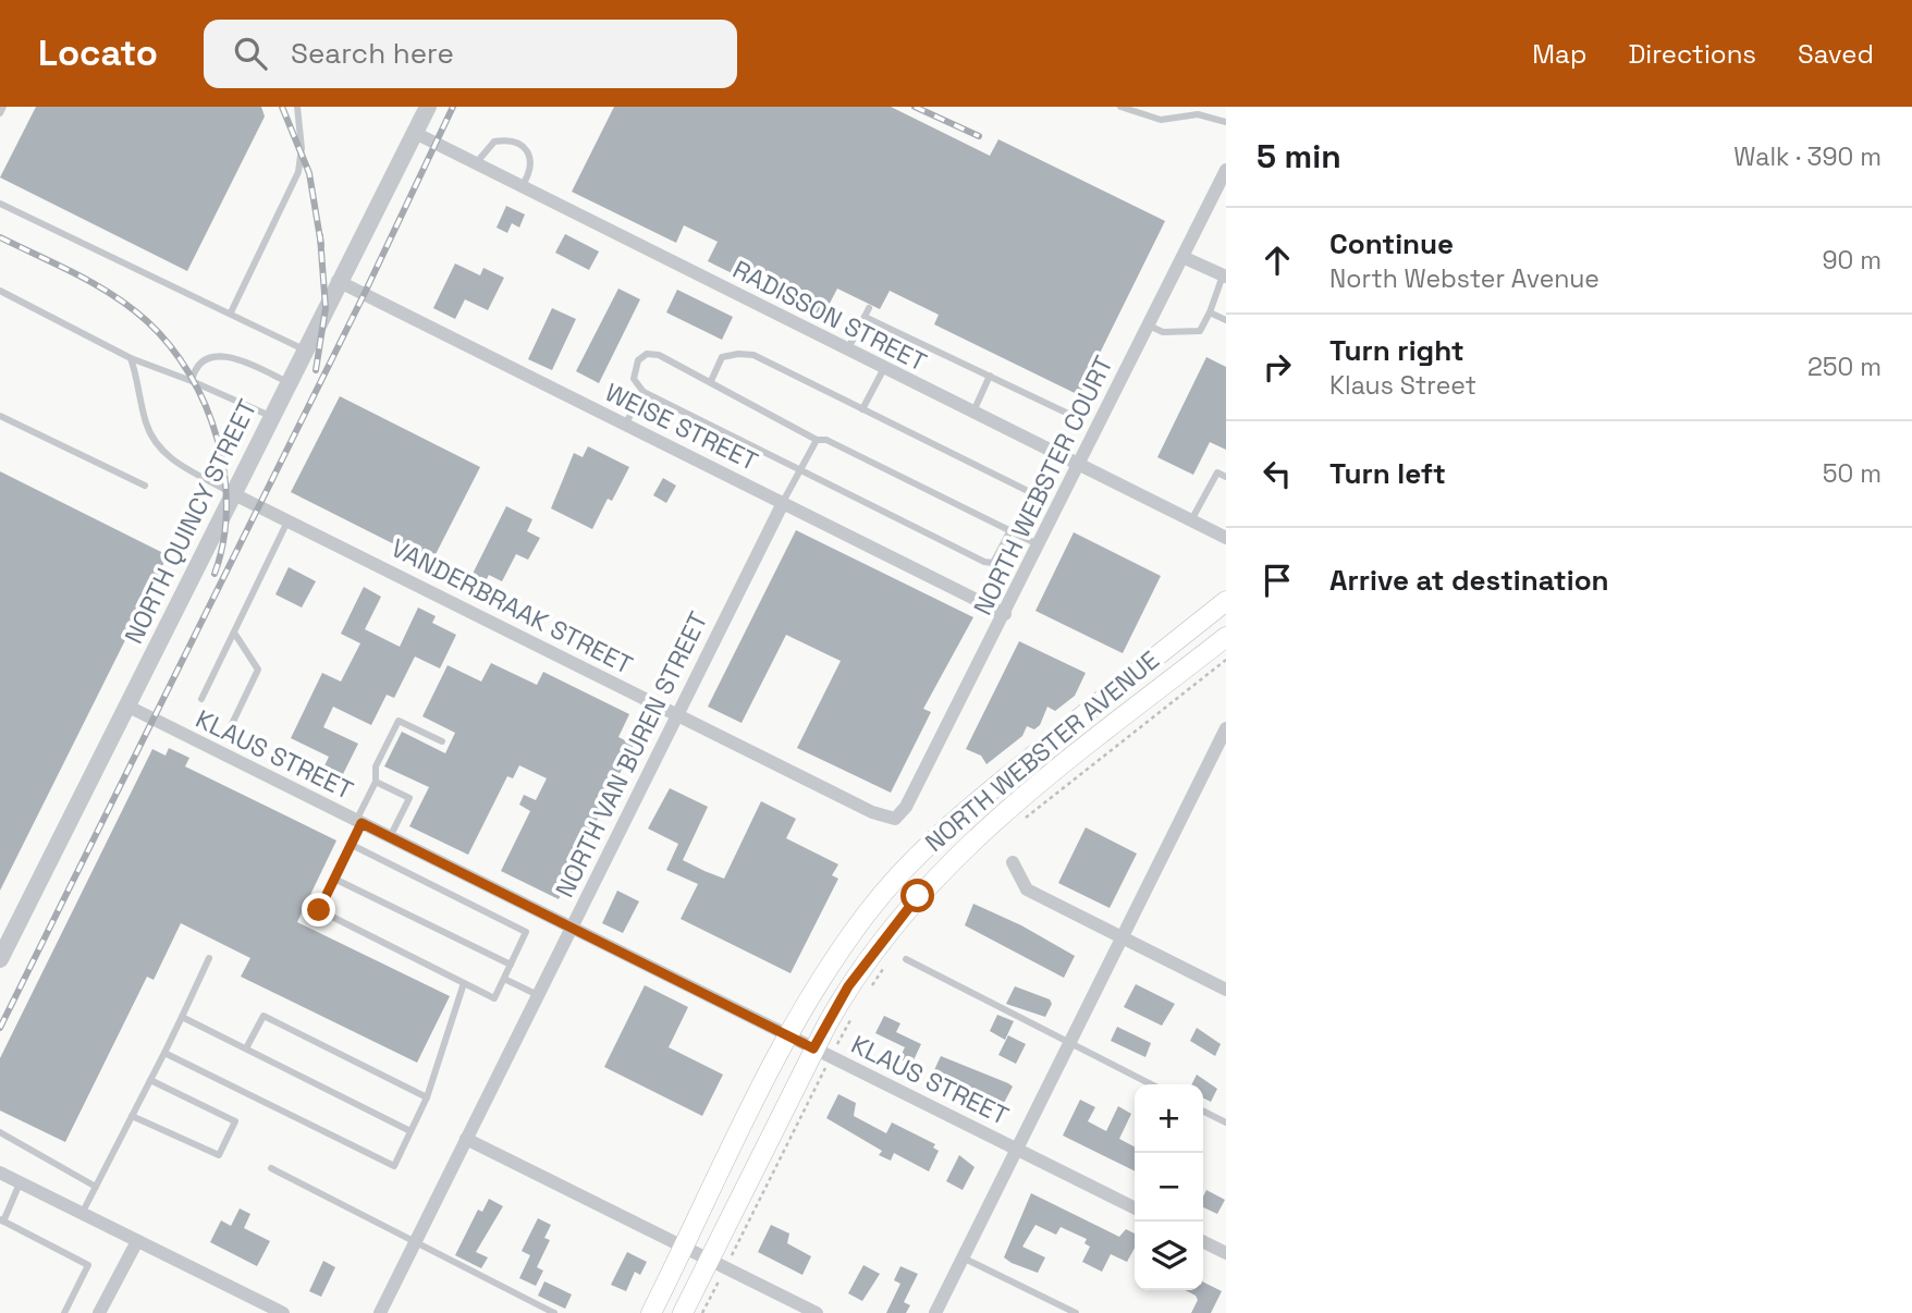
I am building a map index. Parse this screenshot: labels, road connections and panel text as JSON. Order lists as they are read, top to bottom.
{
  "streets": {
    "main road": ["NORTH WEBSTER AVENUE"],
    "street": [
      "RADISSON STREET",
      "WEISE STREET",
      "NORTH WEBSTER COURT",
      "NORTH QUINCY STREET",
      "VANDERBRAAK STREET",
      "KLAUS STREET",
      "NORTH VAN BUREN STREET"
    ]
  },
  "crossings": [
    ["RADISSON STREET", "NORTH WEBSTER COURT"],
    ["RADISSON STREET", "NORTH QUINCY STREET"],
    ["WEISE STREET", "NORTH WEBSTER COURT"],
    ["WEISE STREET", "NORTH QUINCY STREET"],
    ["WEISE STREET", "NORTH VAN BUREN STREET"],
    ["NORTH WEBSTER COURT", "VANDERBRAAK STREET"],
    ["NORTH QUINCY STREET", "VANDERBRAAK STREET"],
    ["NORTH QUINCY STREET", "KLAUS STREET"],
    ["VANDERBRAAK STREET", "NORTH VAN BUREN STREET"],
    ["NORTH WEBSTER AVENUE", "KLAUS STREET"],
    ["KLAUS STREET", "NORTH VAN BUREN STREET"]
  ],
  "page": {
    "header": "Locato",
    "search": "Search here",
    "nav": ["Map", "Directions", "Saved"],
    "heading": ["5 min", "Walk · 390 m"],
    "list": [
      ["Continue", "North Webster Avenue", "90 m"],
      ["Turn right", "Klaus Street", "250 m"],
      ["Turn left", "50 m"],
      "Arrive at destination"
    ],
    "map_buttons": ["+", "−"]
  }
}
